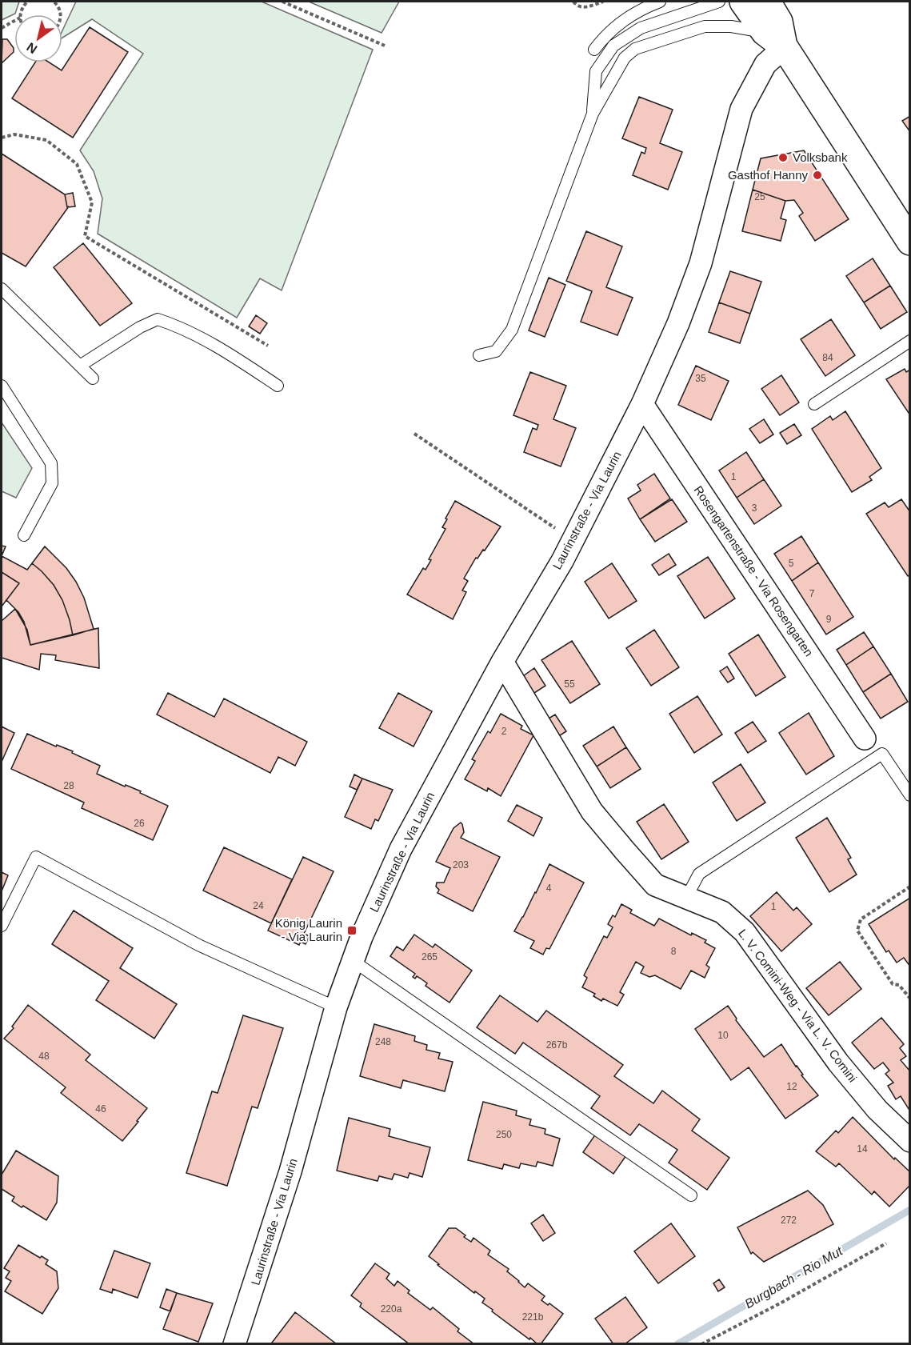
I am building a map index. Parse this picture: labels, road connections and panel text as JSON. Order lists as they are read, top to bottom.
{
  "streets": {
    "street": ["Laurinstraße - Via Laurin", "Rosengartenstraße - Via Rosengarten", "L. V. Comini-Weg - Via L. V. Comini"]
  },
  "crossings": [
    ["Laurinstraße - Via Laurin", "Rosengartenstraße - Via Rosengarten"],
    ["Laurinstraße - Via Laurin", "L. V. Comini-Weg - Via L. V. Comini"]
  ],
  "water": ["Burgbach - Rio Mut"],
  "places": {
    "other": ["Volksbank", "Gasthof Hanny"],
    "transit": ["König Laurin - Via Laurin"]
  },
  "house_numbers": [
    "25",
    "84",
    "35",
    "1",
    "3",
    "5",
    "7",
    "9",
    "55",
    "2",
    "28",
    "26",
    "203",
    "4",
    "24",
    "1",
    "8",
    "265",
    "10",
    "248",
    "267b",
    "48",
    "12",
    "46",
    "250",
    "14",
    "272",
    "220a",
    "221b"
  ],
  "north": "bottom left"
}
